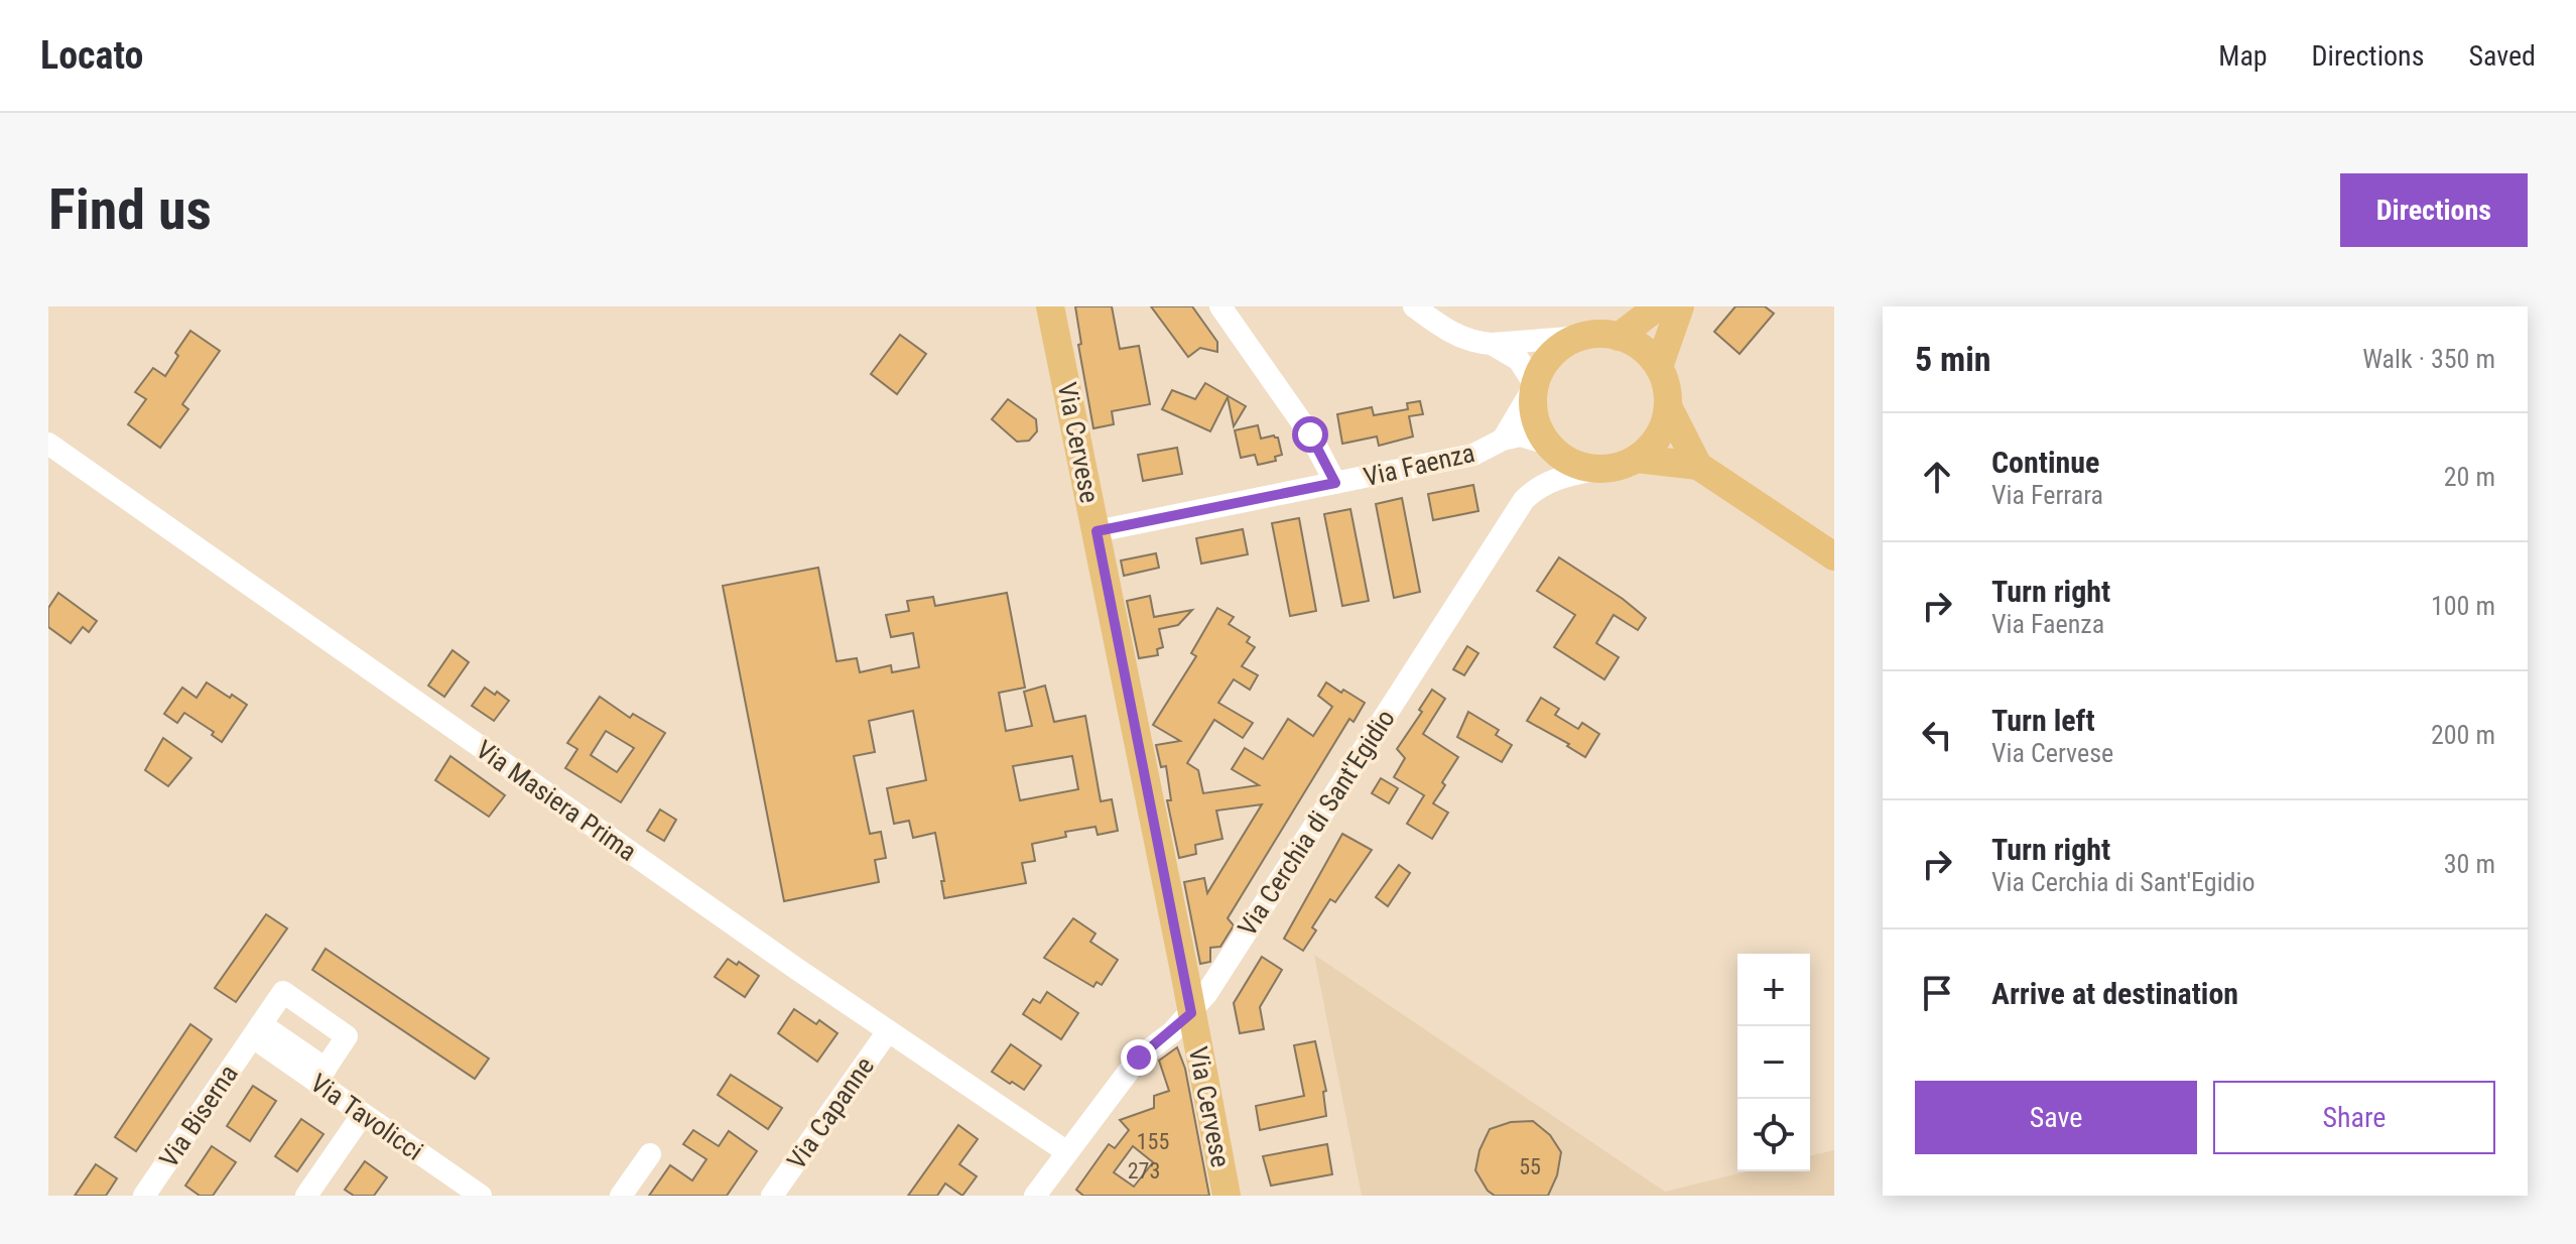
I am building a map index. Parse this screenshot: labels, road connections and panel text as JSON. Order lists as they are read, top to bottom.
{
  "streets": {
    "main road": ["Via Cervese"],
    "street": [
      "Via Faenza",
      "Via Masiera Prima",
      "Via Cerchia di Sant'Egidio",
      "Via Capanne",
      "Via Biserna",
      "Via Tavolicci"
    ]
  },
  "crossings": [
    ["Via Cervese", "Via Faenza"],
    ["Via Cervese", "Via Cerchia di Sant'Egidio"],
    ["Via Masiera Prima", "Via Cerchia di Sant'Egidio"],
    ["Via Masiera Prima", "Via Capanne"],
    ["Via Biserna", "Via Tavolicci"]
  ],
  "house_numbers": ["155", "55", "273"],
  "page": {
    "header": "Locato",
    "nav": ["Map", "Directions", "Saved"],
    "buttons": [
      "Directions",
      ["Save", "Share"]
    ],
    "title": "Find us",
    "heading": ["5 min", "Walk · 350 m"],
    "list": [
      ["Continue", "Via Ferrara", "20 m"],
      ["Turn right", "Via Faenza", "100 m"],
      ["Turn left", "Via Cervese", "200 m"],
      ["Turn right", "Via Cerchia di Sant'Egidio", "30 m"],
      "Arrive at destination"
    ],
    "map_buttons": ["+", "−"]
  }
}
